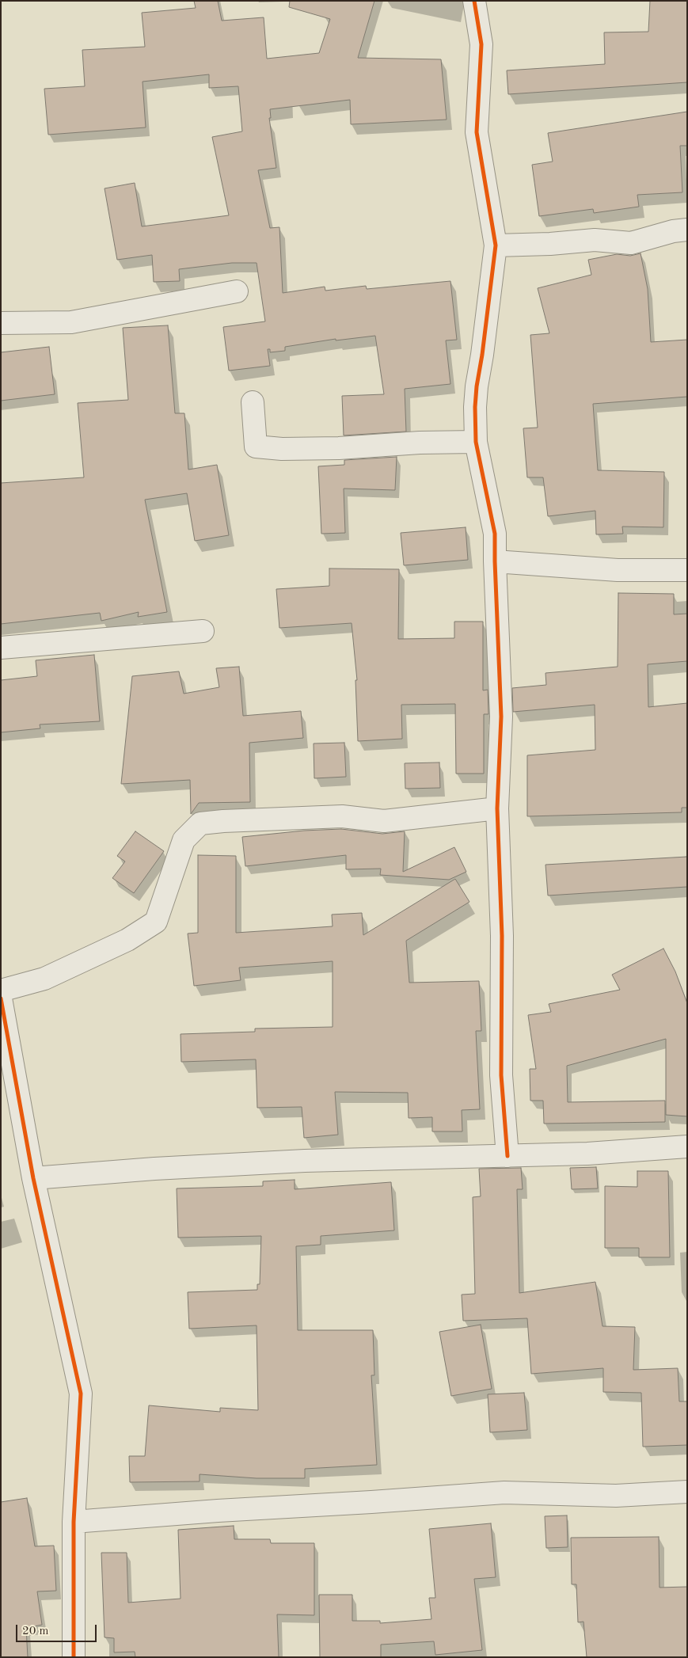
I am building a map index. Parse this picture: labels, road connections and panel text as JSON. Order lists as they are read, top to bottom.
{
  "scale_bar": "20 m"
}
